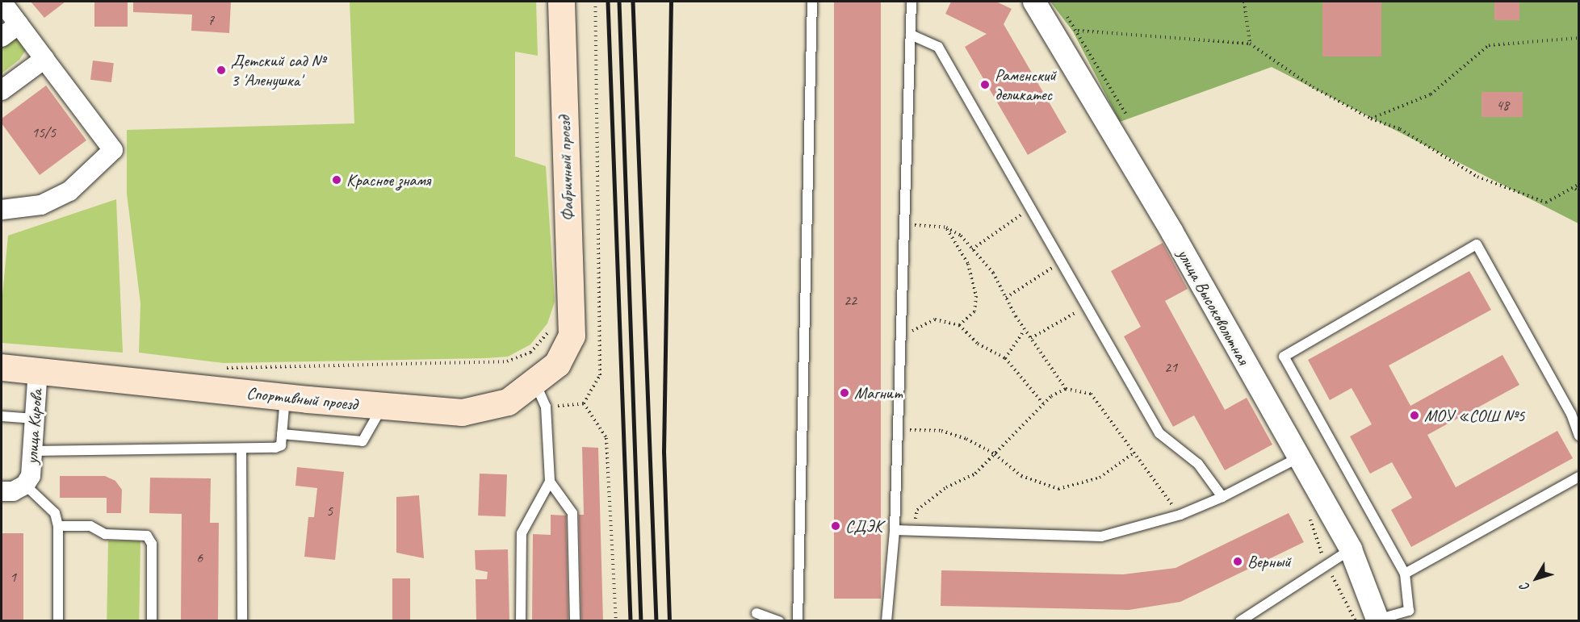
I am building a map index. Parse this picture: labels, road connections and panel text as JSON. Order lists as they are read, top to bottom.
{
  "streets": {
    "main road": ["Фабричный проезд", "Спортивный проезд"],
    "street": ["улица Высоковольтная", "улица Кирова"]
  },
  "crossings": [
    ["Фабричный проезд", "Спортивный проезд"],
    ["Спортивный проезд", "улица Кирова"]
  ],
  "places": [
    "Детский сад № 3 'Аленушка'",
    "Раменский деликатес",
    "Красное знамя",
    "Магнит",
    "МОУ «СОШ №5",
    "СДЭК",
    "Верный"
  ],
  "house_numbers": [
    "7",
    "48",
    "15/5",
    "22",
    "21",
    "5",
    "6",
    "1"
  ],
  "north": "bottom left"
}
